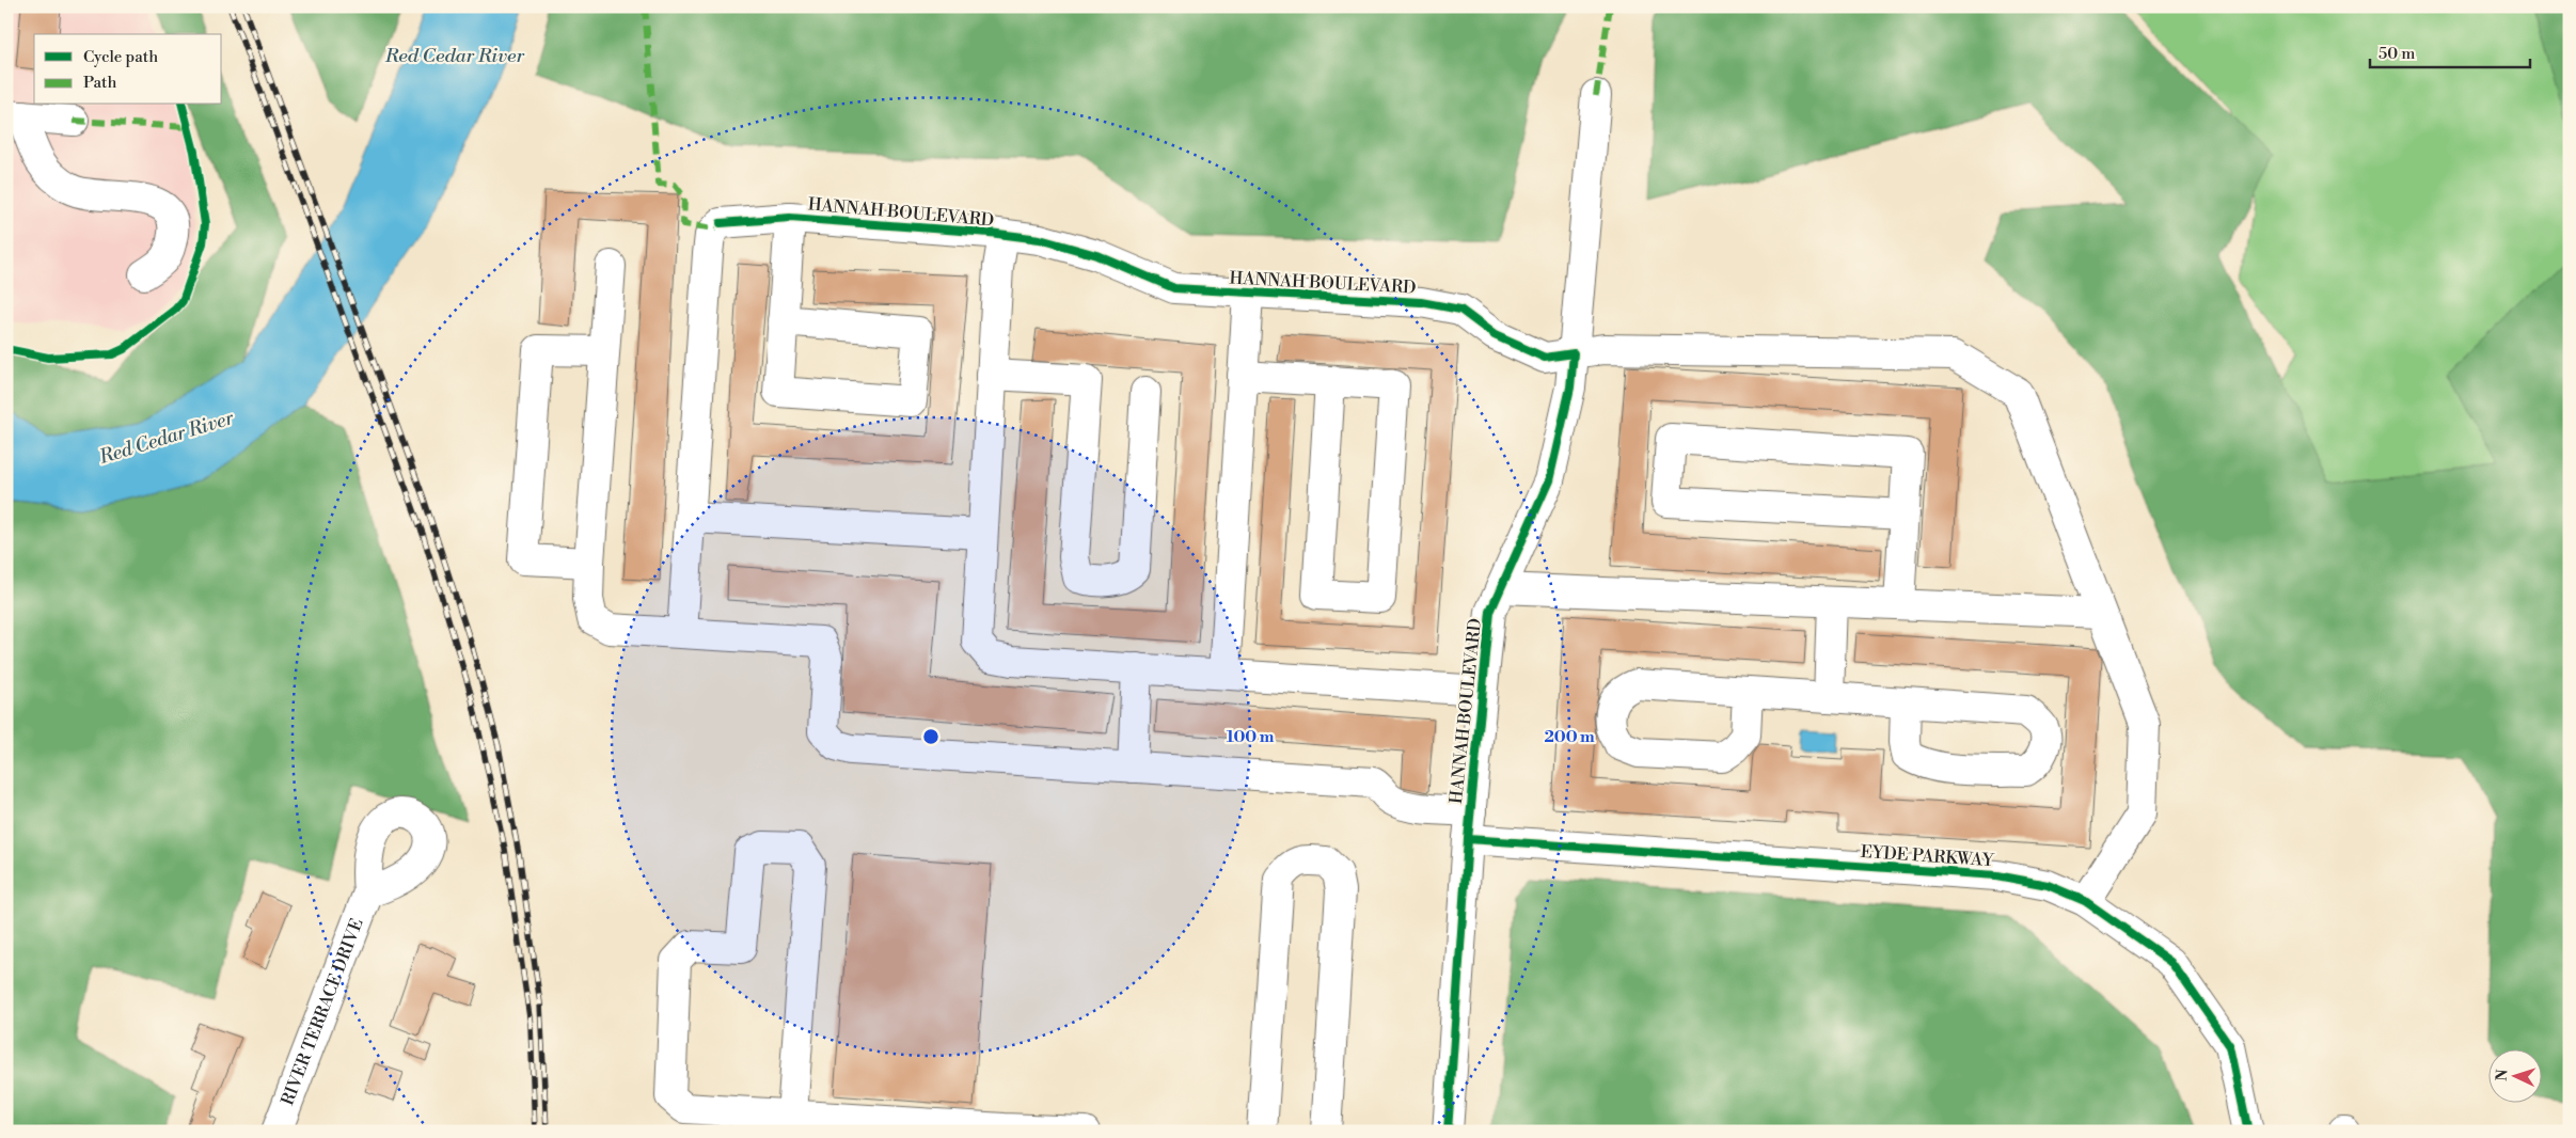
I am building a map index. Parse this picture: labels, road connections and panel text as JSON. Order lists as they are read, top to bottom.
{
  "streets": {
    "street": ["HANNAH BOULEVARD", "EYDE PARKWAY", "RIVER TERRACE DRIVE"]
  },
  "crossings": [
    ["HANNAH BOULEVARD", "EYDE PARKWAY"]
  ],
  "water": ["Red Cedar River"],
  "legend": ["Cycle path", "Path"],
  "scale_bar": "50 m",
  "north": "left",
  "rings": ["100 m", "200 m"]
}
